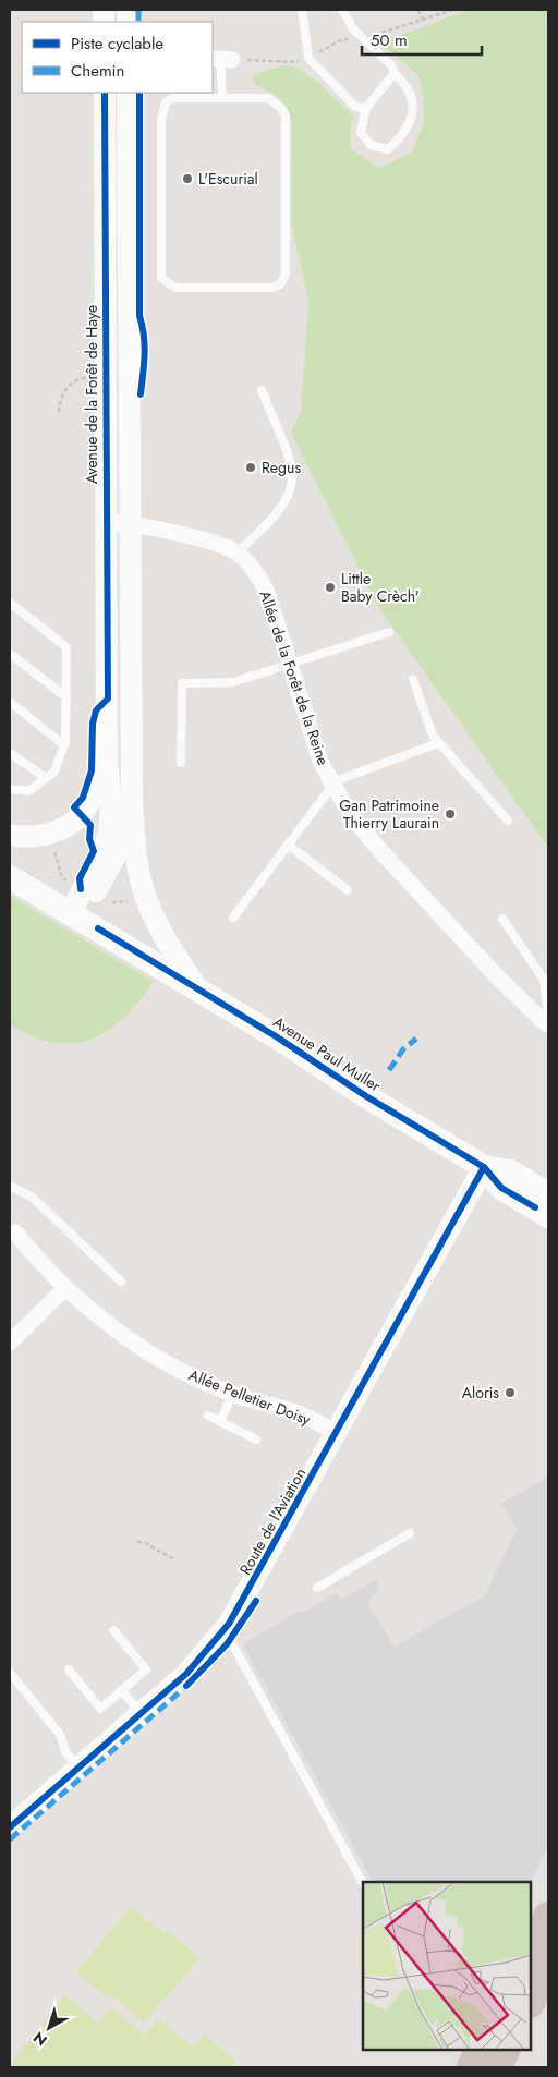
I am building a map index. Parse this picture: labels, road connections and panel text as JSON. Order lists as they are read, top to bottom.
{
  "streets": {
    "main road": ["Avenue Paul Muller"],
    "street": [
      "Avenue de la Forêt de Haye",
      "Allée de la Forêt de la Reine",
      "Allée Pelletier Doisy",
      "Route de l'Aviation"
    ]
  },
  "crossings": [
    ["Avenue de la Forêt de Haye", "Allée de la Forêt de la Reine"],
    ["Avenue de la Forêt de Haye", "Avenue Paul Muller"],
    ["Avenue Paul Muller", "Route de l'Aviation"],
    ["Allée Pelletier Doisy", "Route de l'Aviation"]
  ],
  "places": [
    "L'Escurial",
    "Regus",
    "Little Baby Crèch'",
    "Gan Patrimoine Thierry Laurain",
    "Aloris"
  ],
  "legend": ["Piste cyclable", "Chemin"],
  "scale_bar": "50 m",
  "north": "bottom left"
}
